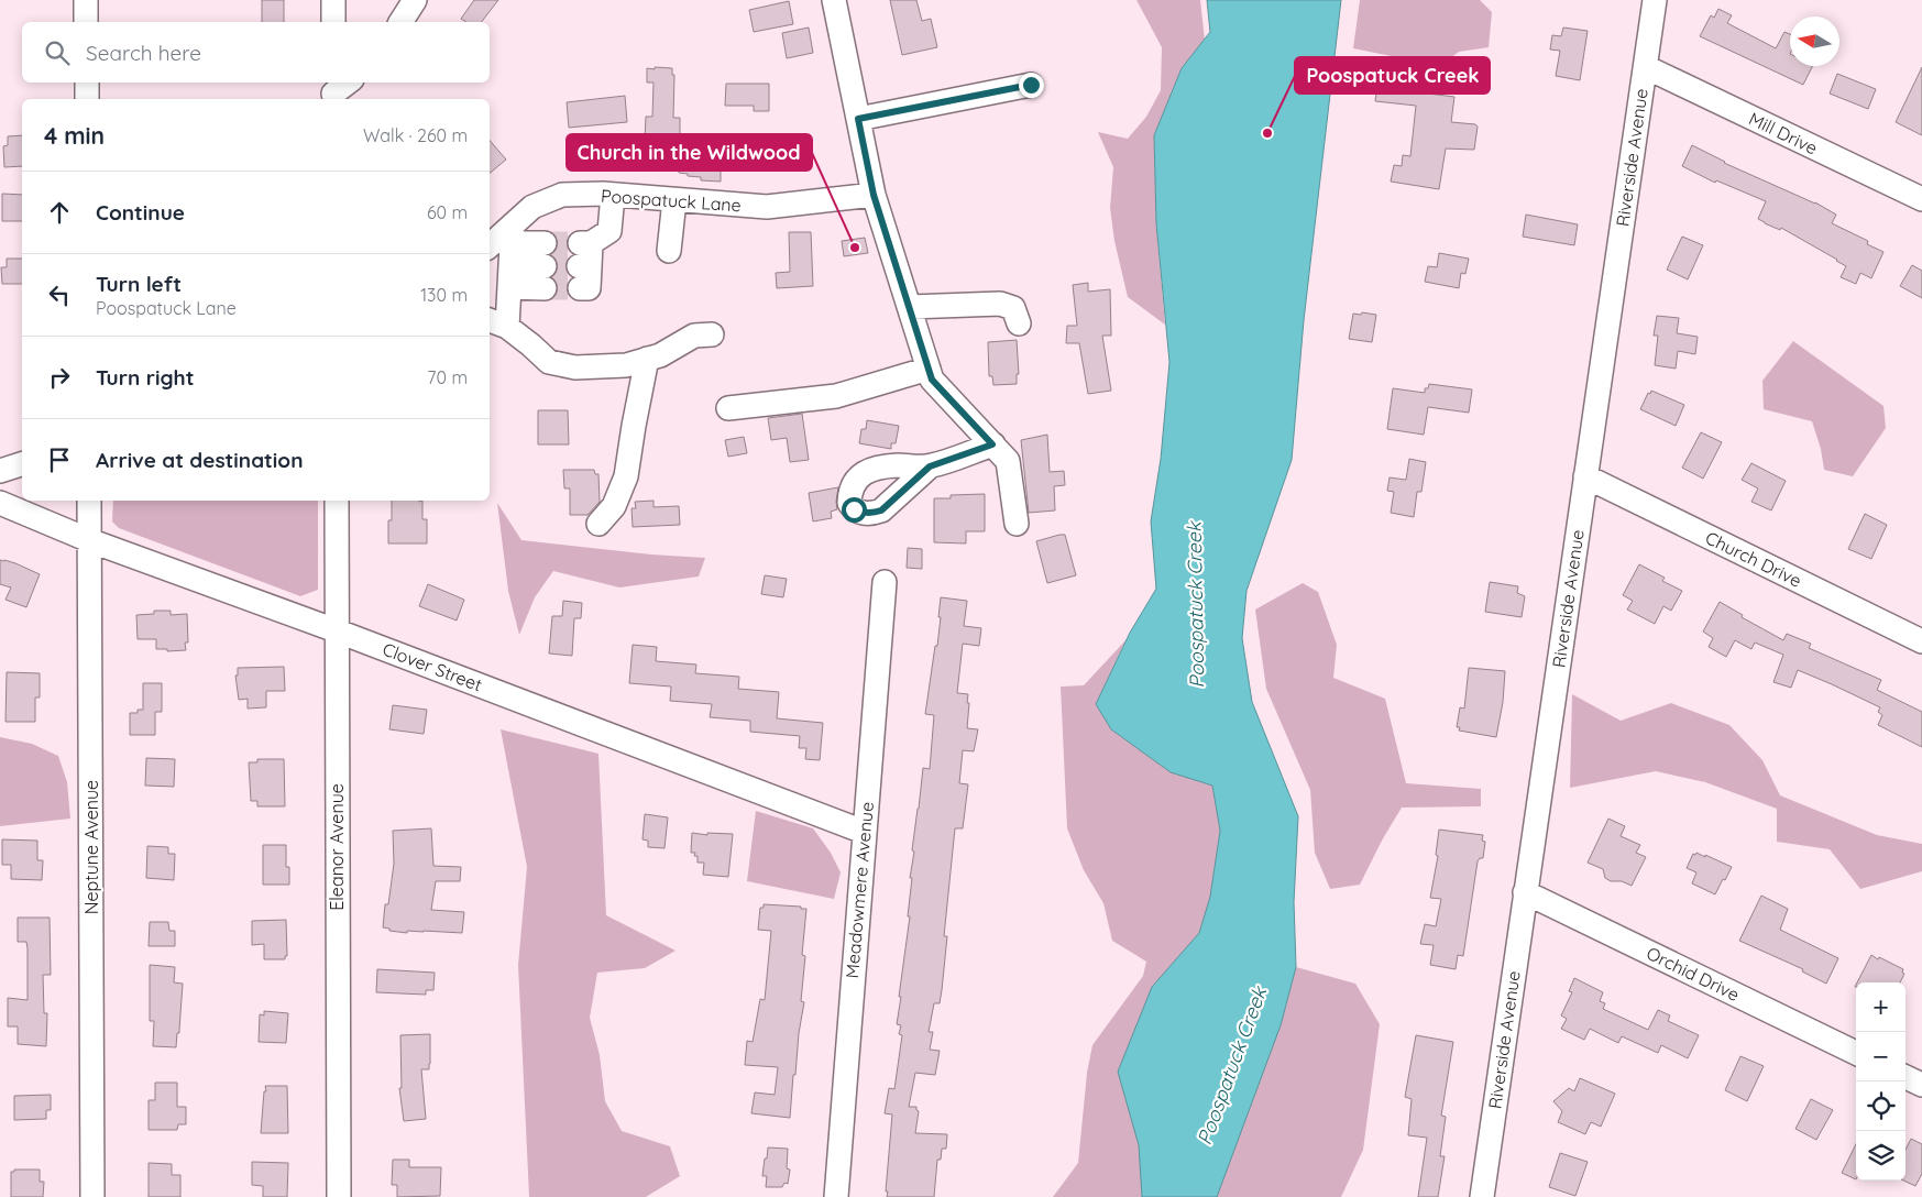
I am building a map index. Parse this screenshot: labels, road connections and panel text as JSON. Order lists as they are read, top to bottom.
{
  "streets": {
    "street": [
      "Mill Drive",
      "Riverside Avenue",
      "Poospatuck Lane",
      "Church Drive",
      "Clover Street",
      "Neptune Avenue",
      "Eleanor Avenue",
      "Meadowmere Avenue",
      "Orchid Drive"
    ]
  },
  "crossings": [
    ["Mill Drive", "Riverside Avenue"],
    ["Riverside Avenue", "Church Drive"],
    ["Riverside Avenue", "Orchid Drive"],
    ["Clover Street", "Neptune Avenue"],
    ["Clover Street", "Eleanor Avenue"],
    ["Clover Street", "Meadowmere Avenue"]
  ],
  "water": ["Poospatuck Creek"],
  "places": ["Poospatuck Creek", "Church in the Wildwood"],
  "north": "left",
  "page": {
    "search": "Search here",
    "heading": ["4 min", "Walk · 260 m"],
    "list": [
      ["Continue", "60 m"],
      ["Turn left", "Poospatuck Lane", "130 m"],
      ["Turn right", "70 m"],
      "Arrive at destination"
    ],
    "map_buttons": ["+", "−"]
  }
}
